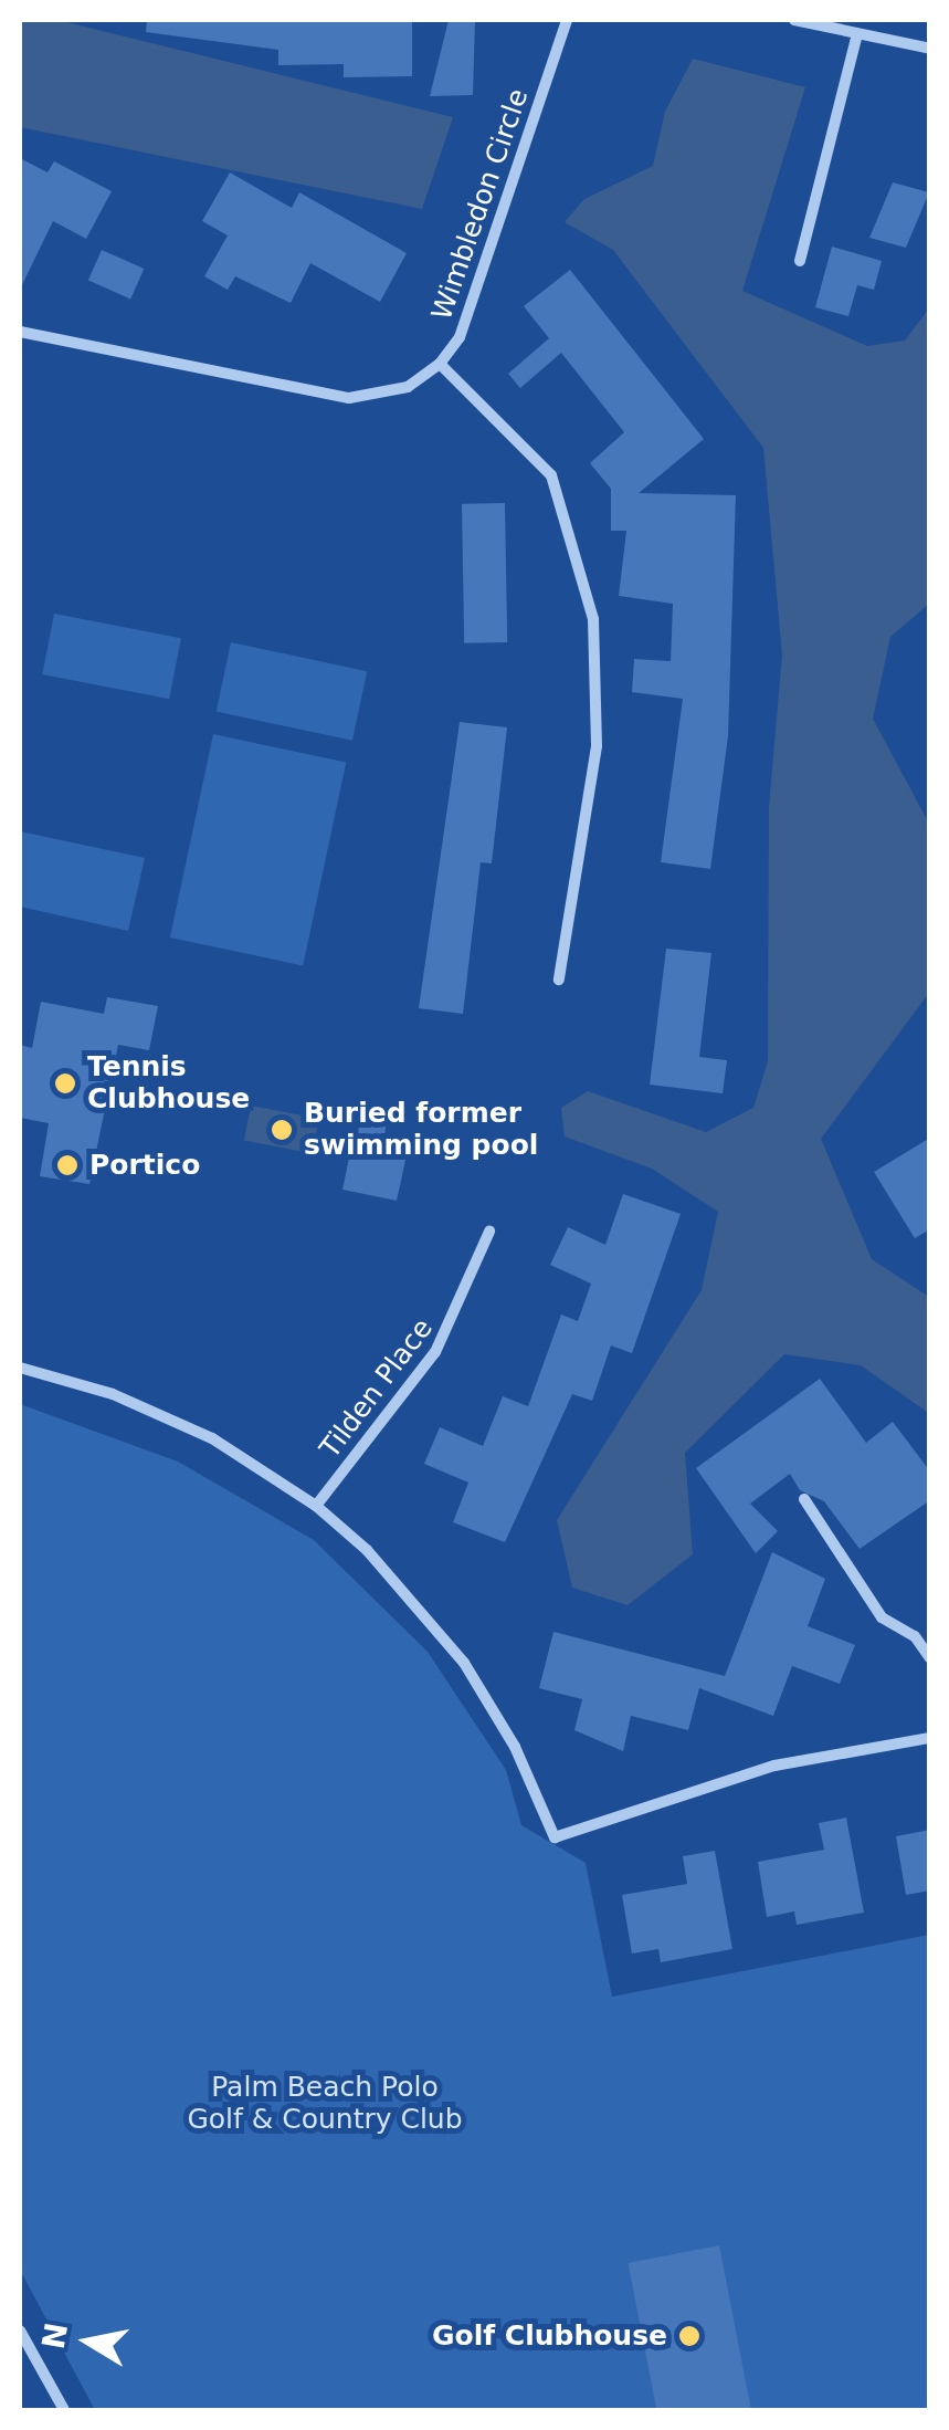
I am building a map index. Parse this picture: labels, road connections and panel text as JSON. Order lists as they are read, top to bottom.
{
  "streets": {
    "street": ["Wimbledon Circle", "Tilden Place"]
  },
  "parks": ["Palm Beach Polo Golf & Country Club"],
  "places": [
    "Tennis Clubhouse",
    "Buried former swimming pool",
    "Portico",
    "Golf Clubhouse"
  ],
  "north": "left"
}
